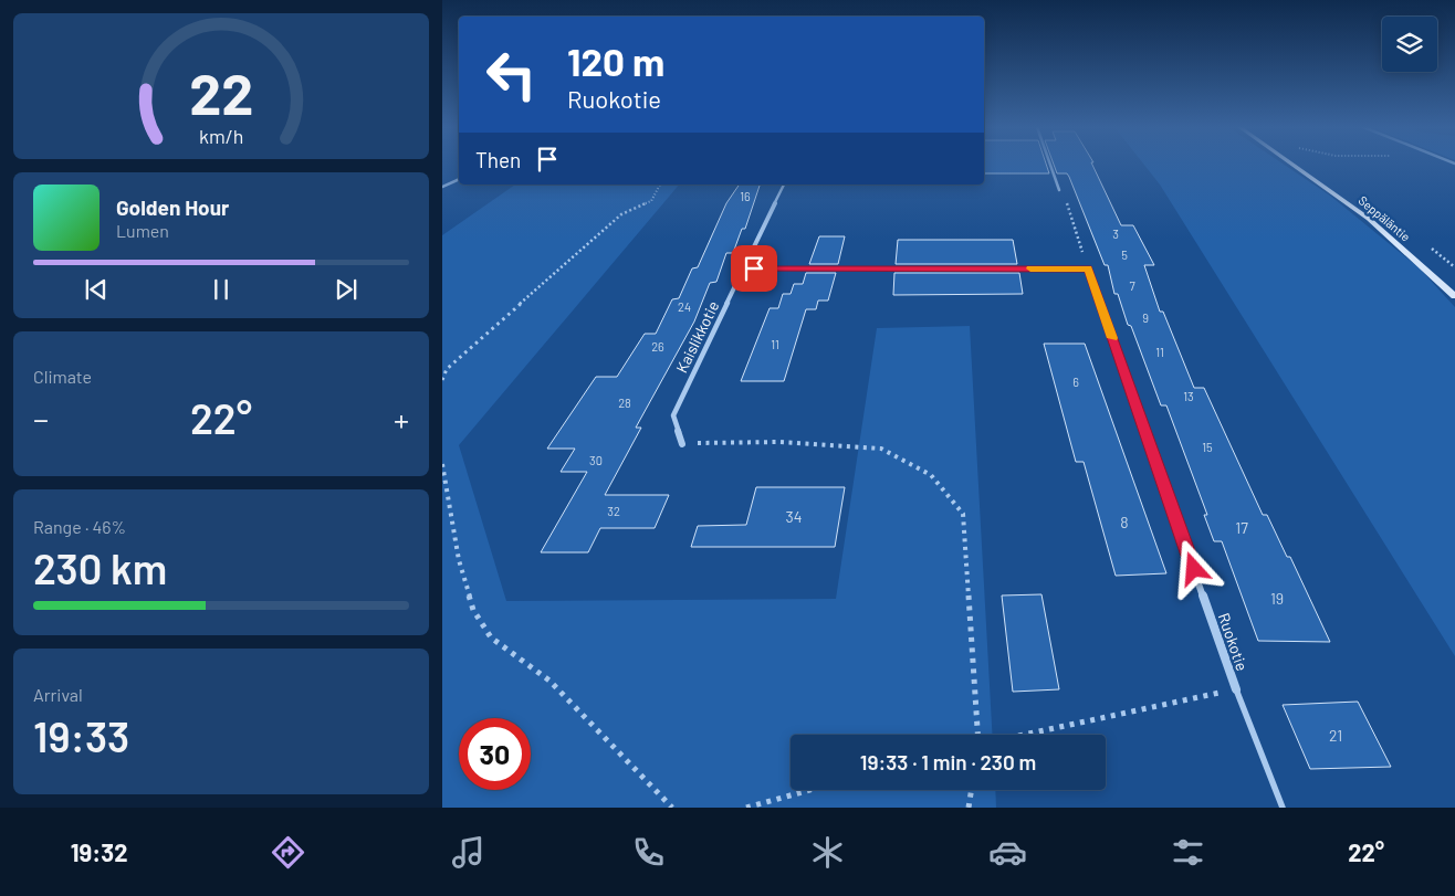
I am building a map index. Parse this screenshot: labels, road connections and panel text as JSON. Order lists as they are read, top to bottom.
{
  "streets": {
    "main road": ["Seppäläntie"],
    "street": ["Kaislikkotie", "Ruokotie"]
  },
  "house_numbers": [
    "16",
    "3",
    "5",
    "7",
    "24",
    "9",
    "11",
    "26",
    "11",
    "6",
    "13",
    "28",
    "15",
    "30",
    "32",
    "34",
    "8",
    "17",
    "19",
    "21"
  ],
  "page": {
    "turn": ["120 m", "Ruokotie"],
    "then": "Then",
    "song": ["Golden Hour", "Lumen"],
    "tile": [
      "Climate",
      ["Range · 46%", "230 km"],
      ["Arrival", "19:33"]
    ],
    "heat": ["−", "22°", "+"],
    "limit": "30",
    "trip": "19:33 · 1 min · 230 m",
    "tabs": ["19:32", "22°"],
    "gauge": ["22", "km/h"]
  }
}
